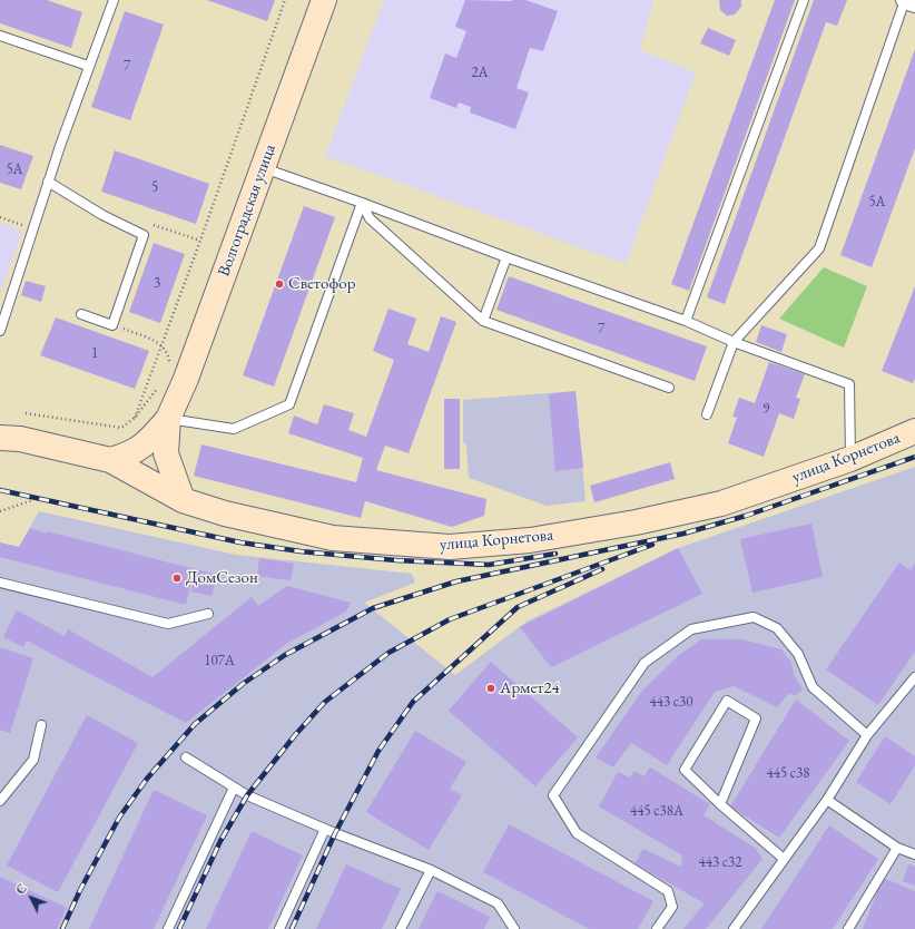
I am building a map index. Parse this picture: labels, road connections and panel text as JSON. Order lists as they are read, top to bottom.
{
  "streets": {
    "main road": ["Волгоградская улица", "улица Корнетова"]
  },
  "places": ["Светофор", "ДомСезон", "Армет24"],
  "house_numbers": [
    "7",
    "2А",
    "5А",
    "5",
    "5А",
    "3",
    "7",
    "1",
    "9",
    "107А",
    "443 с30",
    "445 с38",
    "445 с38А",
    "443 c32"
  ],
  "north": "top left"
}
